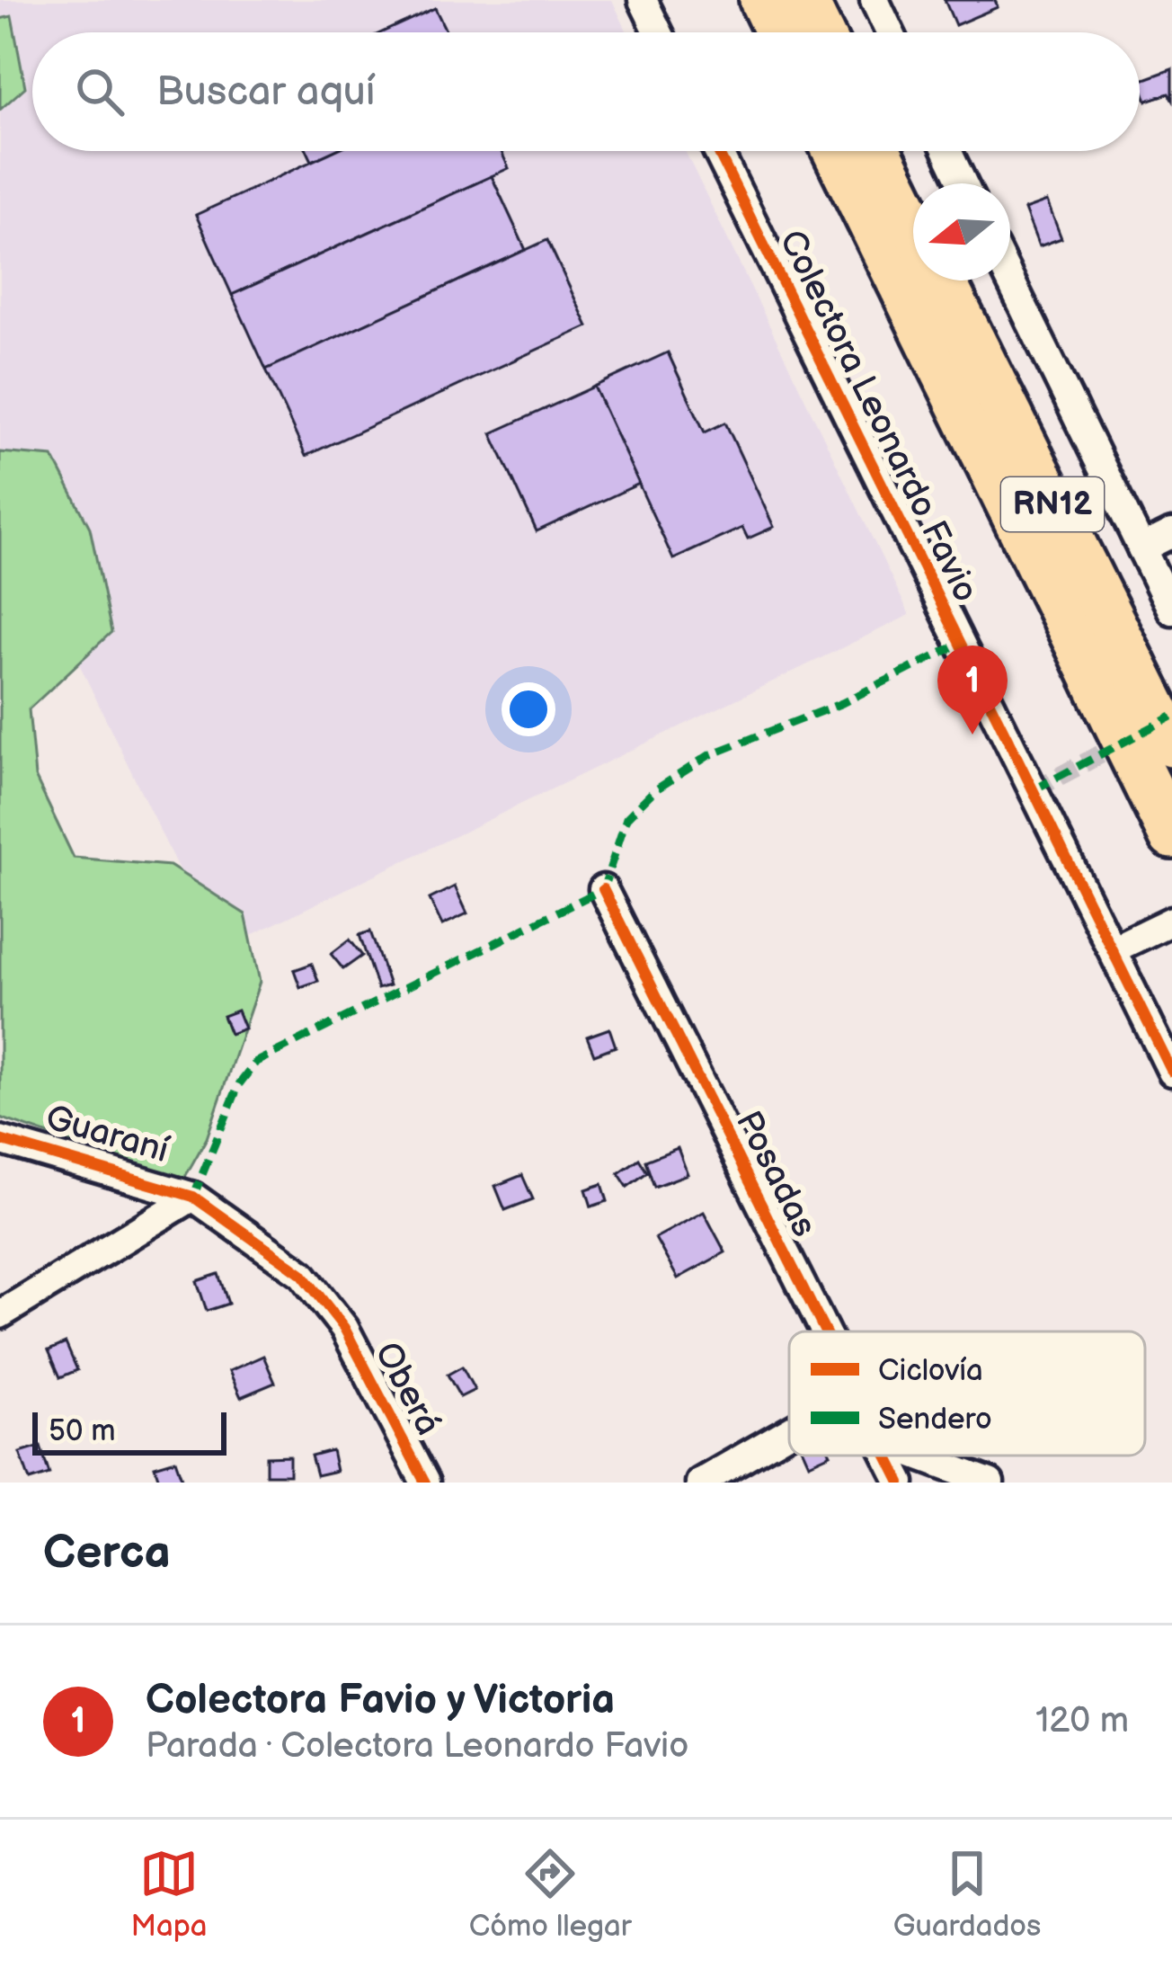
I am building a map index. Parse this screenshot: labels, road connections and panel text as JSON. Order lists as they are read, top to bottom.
{
  "streets": {
    "highway": ["RN12"],
    "street": [
      "Colectora Leonardo Favio",
      "Guaraní",
      "Posadas",
      "Oberá"
    ]
  },
  "crossings": [
    ["Guaraní", "Oberá"]
  ],
  "legend": ["Ciclovía", "Sendero"],
  "scale_bar": "50 m",
  "north": "left",
  "page": {
    "search": "Buscar aquí",
    "pins": "1",
    "scale": "50 m",
    "heading": "Cerca",
    "list": [
      {
        "mark": "1",
        "name": "Colectora Favio y Victoria",
        "note": "Parada · Colectora Leonardo Favio",
        "value": "120 m"
      }
    ],
    "nav": ["Mapa", "Cómo llegar", "Guardados"]
  }
}
